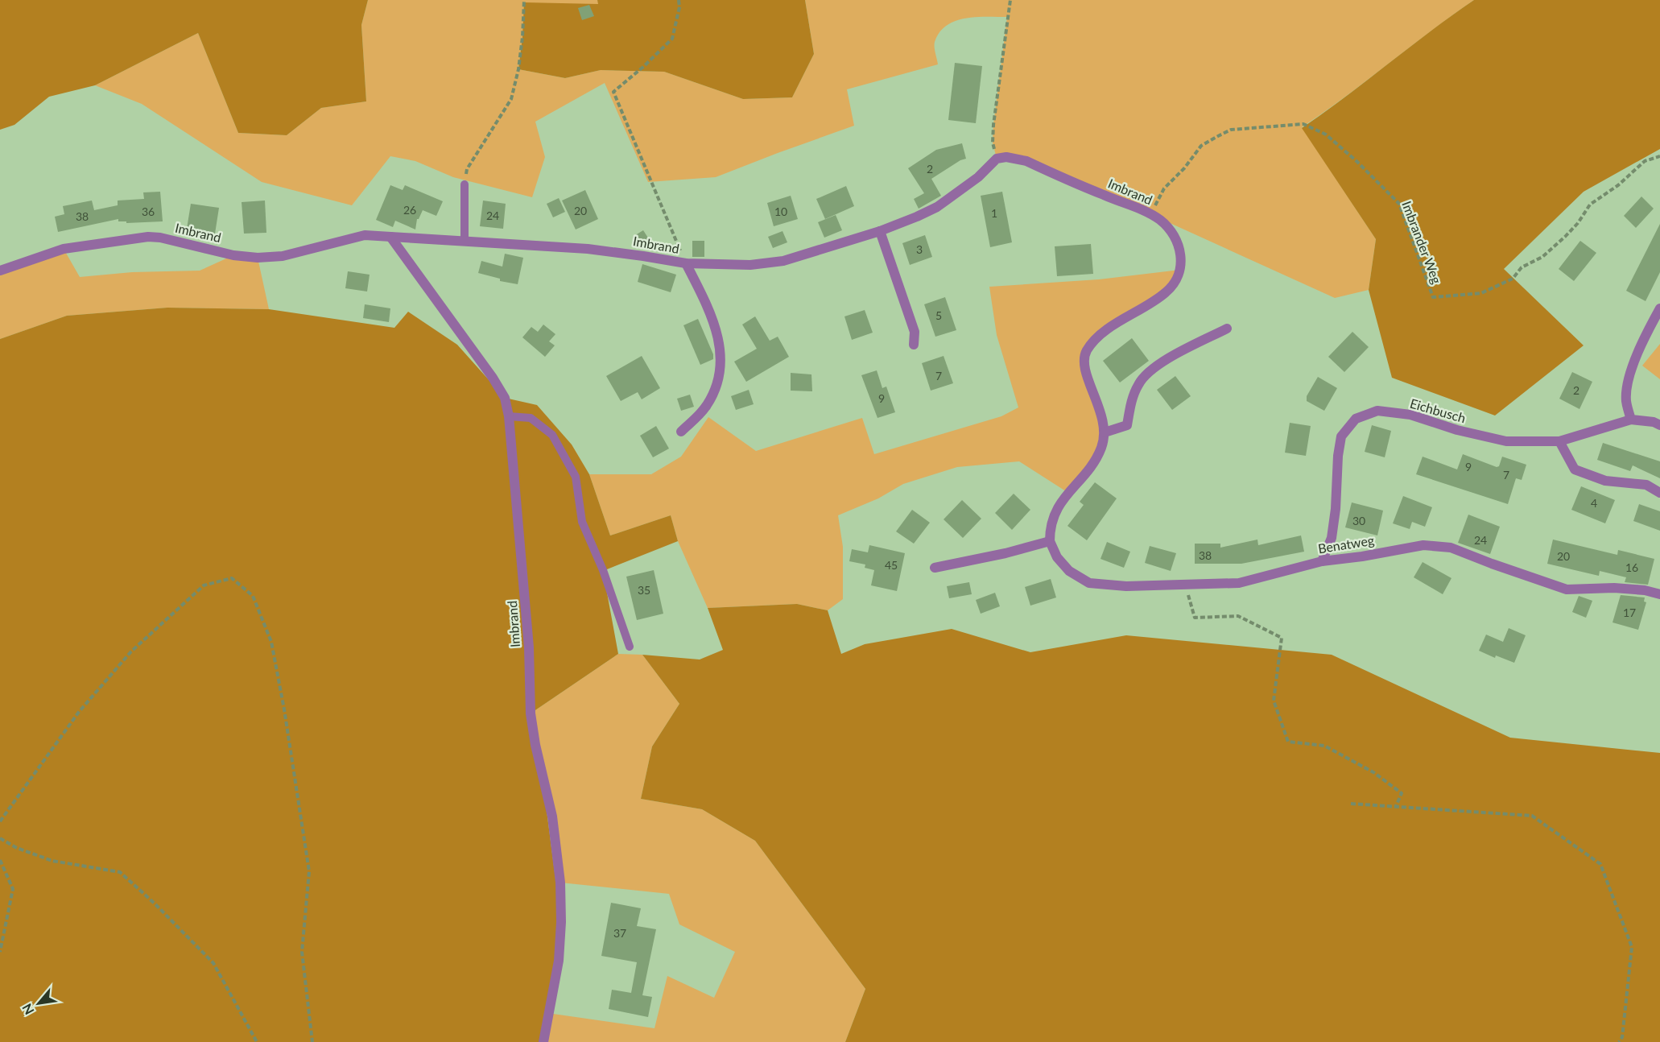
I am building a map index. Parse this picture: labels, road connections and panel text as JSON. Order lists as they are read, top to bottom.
{
  "streets": {
    "street": ["Imbrand", "Eichbusch", "Benatweg"],
    "path": ["Imbrander Weg"]
  },
  "crossings": [
    ["Imbrand", "Imbrander Weg"],
    ["Eichbusch", "Benatweg"]
  ],
  "house_numbers": [
    "2",
    "26",
    "20",
    "36",
    "10",
    "1",
    "24",
    "38",
    "3",
    "5",
    "7",
    "2",
    "9",
    "9",
    "7",
    "4",
    "30",
    "24",
    "38",
    "20",
    "45",
    "16",
    "35",
    "17",
    "37"
  ],
  "north": "bottom left"
}
